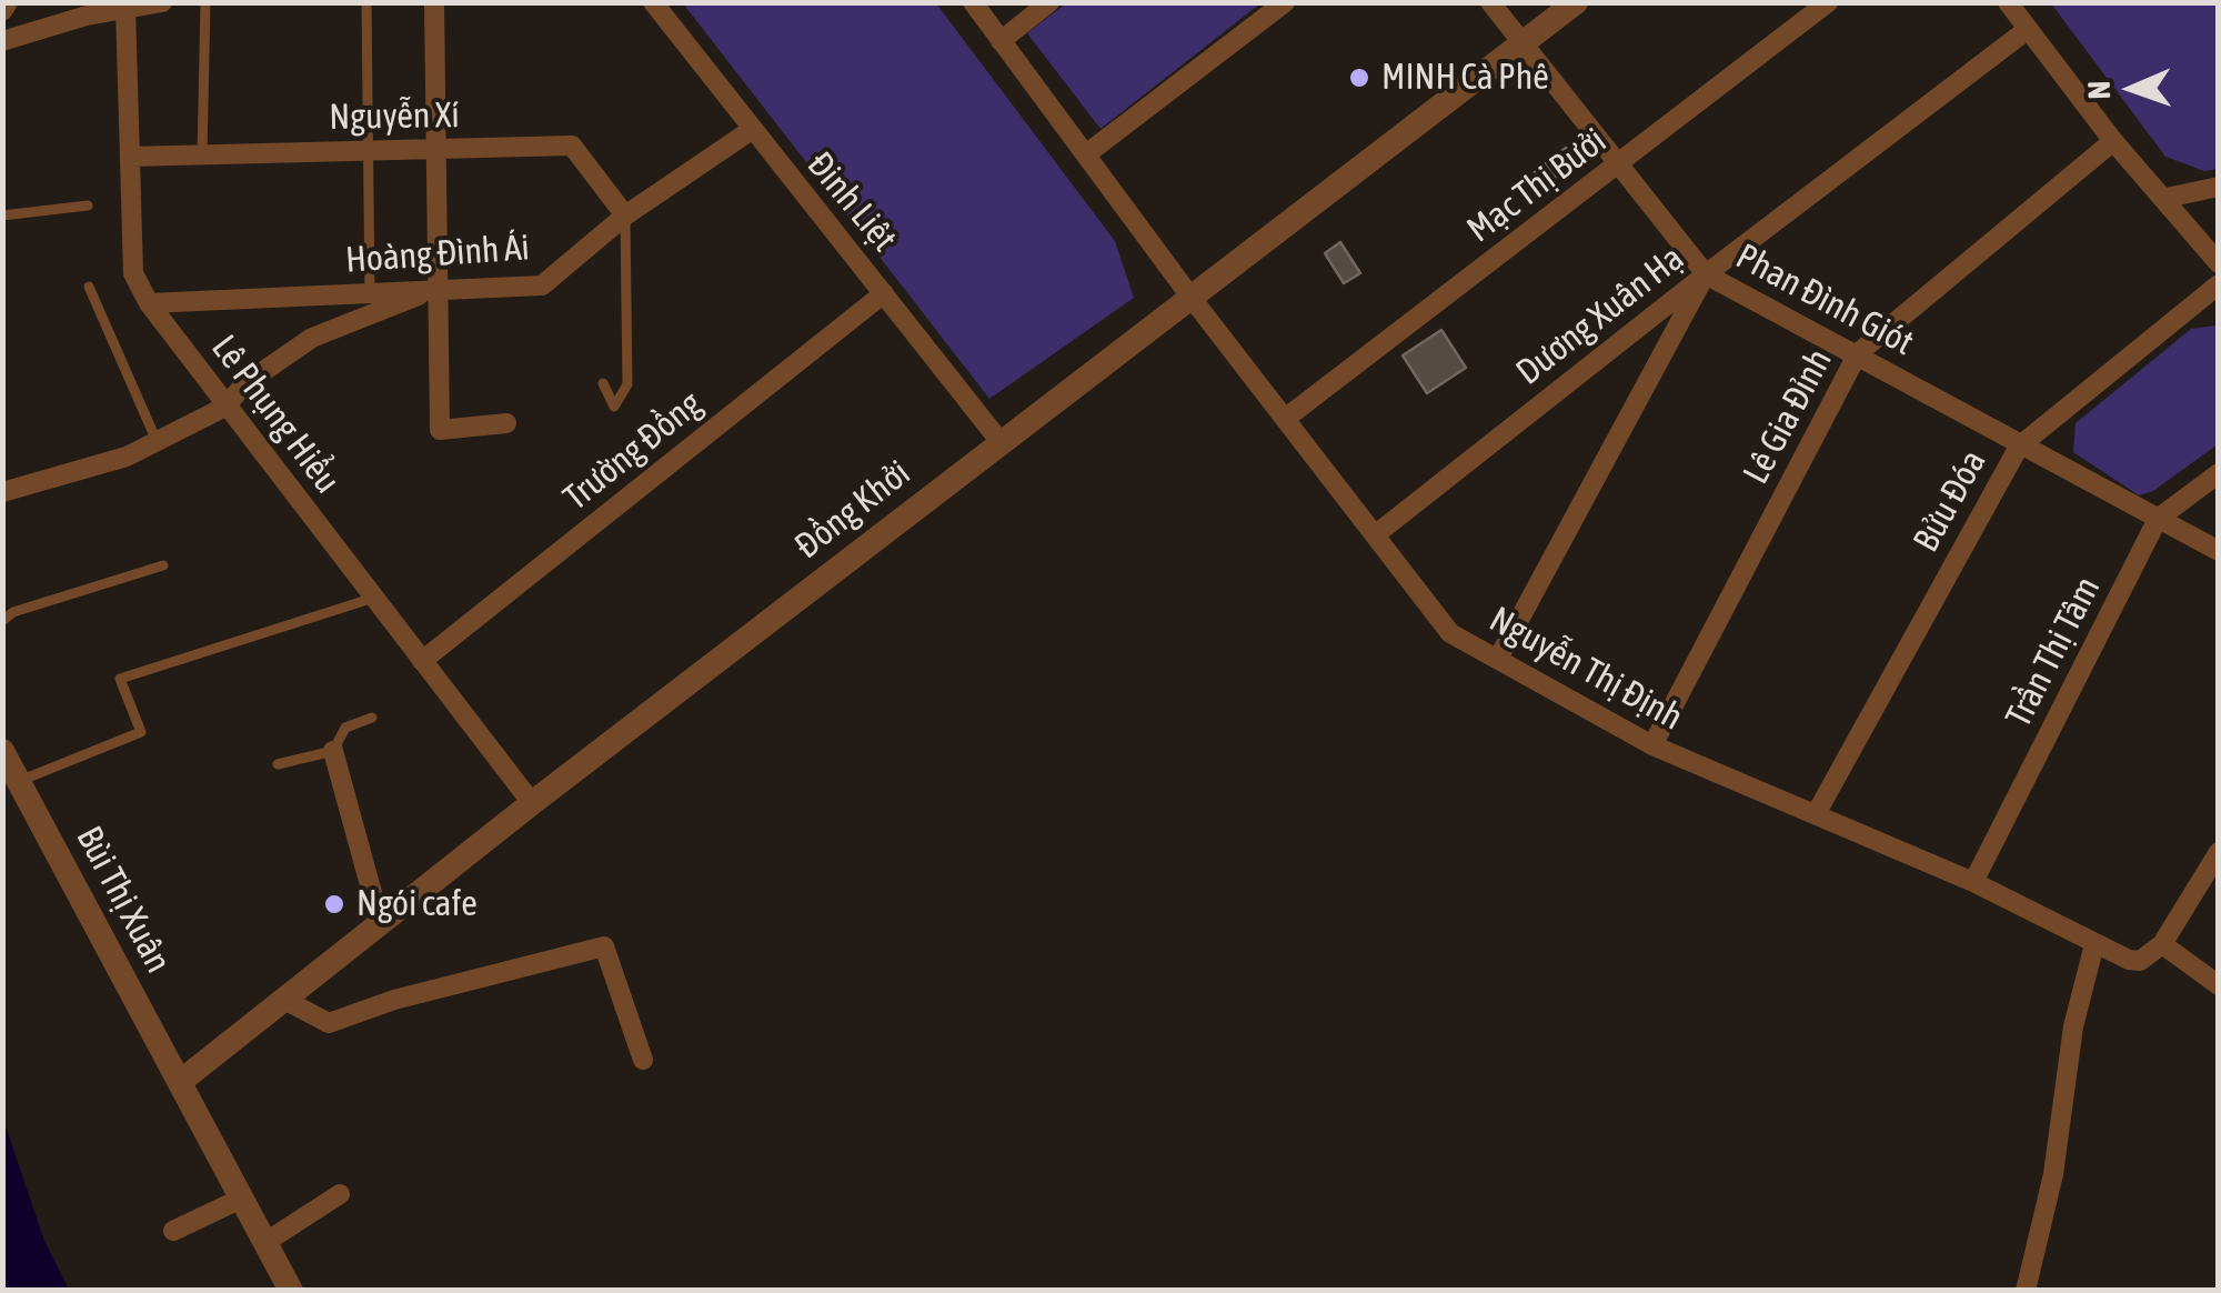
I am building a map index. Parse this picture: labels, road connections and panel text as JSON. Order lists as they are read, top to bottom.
{
  "streets": {
    "street": [
      "Nguyễn Xí",
      "Mạc Thị Bưởi",
      "Đinh Liệt",
      "Hoàng Đình Ái",
      "Phan Đình Giót",
      "Dương Xuân Hạ",
      "Lê Phụng Hiểu",
      "Lê Gia Đỉnh",
      "Trường Đồng",
      "Bửu Đóa",
      "Đồng Khởi",
      "Trần Thị Tâm",
      "Nguyễn Thị Định",
      "Bùi Thị Xuân"
    ]
  },
  "crossings": [
    ["Nguyễn Xí", "Hoàng Đình Ái"],
    ["Nguyễn Xí", "Lê Phụng Hiểu"],
    ["Mạc Thị Bưởi", "Phan Đình Giót"],
    ["Mạc Thị Bưởi", "Nguyễn Thị Định"],
    ["Đinh Liệt", "Hoàng Đình Ái"],
    ["Đinh Liệt", "Trường Đồng"],
    ["Đinh Liệt", "Đồng Khởi"],
    ["Hoàng Đình Ái", "Lê Phụng Hiểu"],
    ["Phan Đình Giót", "Dương Xuân Hạ"],
    ["Phan Đình Giót", "Lê Gia Đỉnh"],
    ["Phan Đình Giót", "Bửu Đóa"],
    ["Phan Đình Giót", "Đồng Khởi"],
    ["Phan Đình Giót", "Trần Thị Tâm"],
    ["Dương Xuân Hạ", "Nguyễn Thị Định"],
    ["Lê Phụng Hiểu", "Trường Đồng"],
    ["Lê Phụng Hiểu", "Đồng Khởi"],
    ["Lê Gia Đỉnh", "Nguyễn Thị Định"],
    ["Bửu Đóa", "Nguyễn Thị Định"],
    ["Đồng Khởi", "Nguyễn Thị Định"],
    ["Đồng Khởi", "Bùi Thị Xuân"],
    ["Trần Thị Tâm", "Nguyễn Thị Định"]
  ],
  "places": ["MINH Cà Phê", "Ngói cafe"],
  "north": "left"
}
